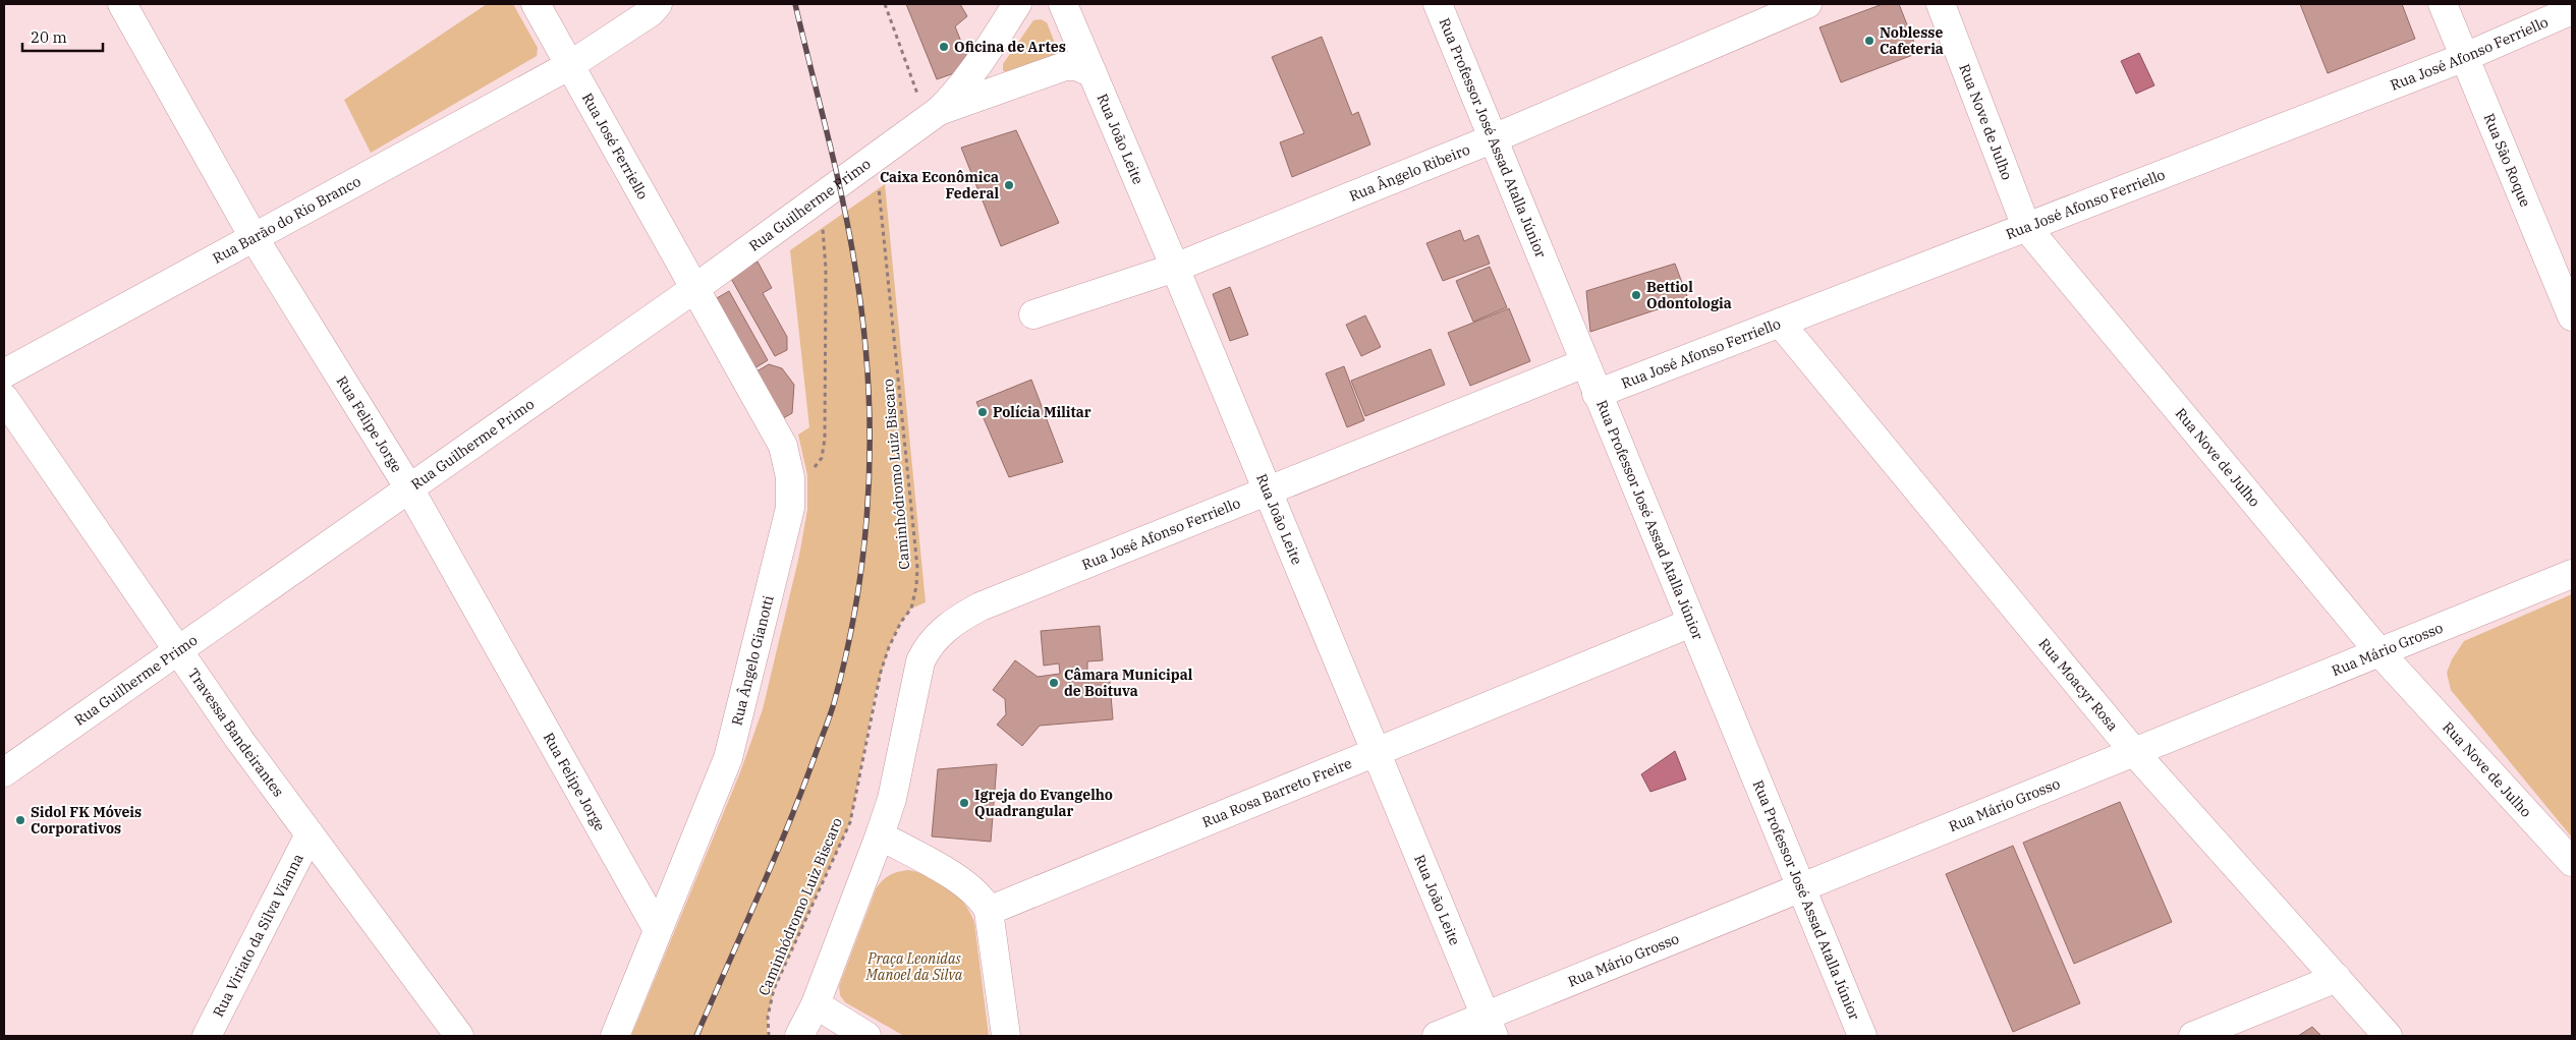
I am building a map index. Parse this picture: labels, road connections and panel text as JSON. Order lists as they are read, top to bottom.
{
  "streets": {
    "street": [
      "Rua José Afonso Ferriello",
      "Rua Nove de Julho",
      "Rua Professor José Assad Atalla Júnior",
      "Rua João Leite",
      "Rua José Ferriello",
      "Rua São Roque",
      "Rua Ângelo Ribeiro",
      "Rua Guilherme Primo",
      "Rua Barão do Rio Branco",
      "Rua Felipe Jorge",
      "Rua Mário Grosso",
      "Rua Ângelo Gianotti",
      "Rua Moacyr Rosa",
      "Travessa Bandeirantes",
      "Rua Rosa Barreto Freire",
      "Rua Viriato da Silva Vianna"
    ],
    "path": ["Caminhódromo Luiz Biscaro"]
  },
  "crossings": [
    ["Rua José Afonso Ferriello", "Rua Nove de Julho"],
    ["Rua José Afonso Ferriello", "Rua Professor José Assad Atalla Júnior"],
    ["Rua José Afonso Ferriello", "Rua João Leite"],
    ["Rua José Afonso Ferriello", "Rua São Roque"],
    ["Rua José Afonso Ferriello", "Rua Moacyr Rosa"],
    ["Rua Nove de Julho", "Rua Mário Grosso"],
    ["Rua Professor José Assad Atalla Júnior", "Rua Ângelo Ribeiro"],
    ["Rua Professor José Assad Atalla Júnior", "Rua Mário Grosso"],
    ["Rua Professor José Assad Atalla Júnior", "Rua Rosa Barreto Freire"],
    ["Rua João Leite", "Rua Ângelo Ribeiro"],
    ["Rua João Leite", "Rua Mário Grosso"],
    ["Rua João Leite", "Rua Rosa Barreto Freire"],
    ["Rua José Ferriello", "Rua Guilherme Primo"],
    ["Rua José Ferriello", "Rua Barão do Rio Branco"],
    ["Rua José Ferriello", "Rua Ângelo Gianotti"],
    ["Rua Guilherme Primo", "Rua Felipe Jorge"],
    ["Rua Guilherme Primo", "Caminhódromo Luiz Biscaro"],
    ["Rua Guilherme Primo", "Rua Ângelo Gianotti"],
    ["Rua Guilherme Primo", "Travessa Bandeirantes"],
    ["Rua Barão do Rio Branco", "Rua Felipe Jorge"],
    ["Rua Felipe Jorge", "Rua Ângelo Gianotti"],
    ["Rua Mário Grosso", "Rua Moacyr Rosa"],
    ["Travessa Bandeirantes", "Rua Viriato da Silva Vianna"]
  ],
  "parks": ["Praça Leonidas Manoel da Silva"],
  "places": [
    "Noblesse Cafeteria",
    "Oficina de Artes",
    "Caixa Econômica Federal",
    "Bettiol Odontologia",
    "Polícia Militar",
    "Câmara Municipal de Boituva",
    "Igreja do Evangelho Quadrangular",
    "Sidol FK Móveis Corporativos"
  ],
  "scale_bar": "20 m"
}
